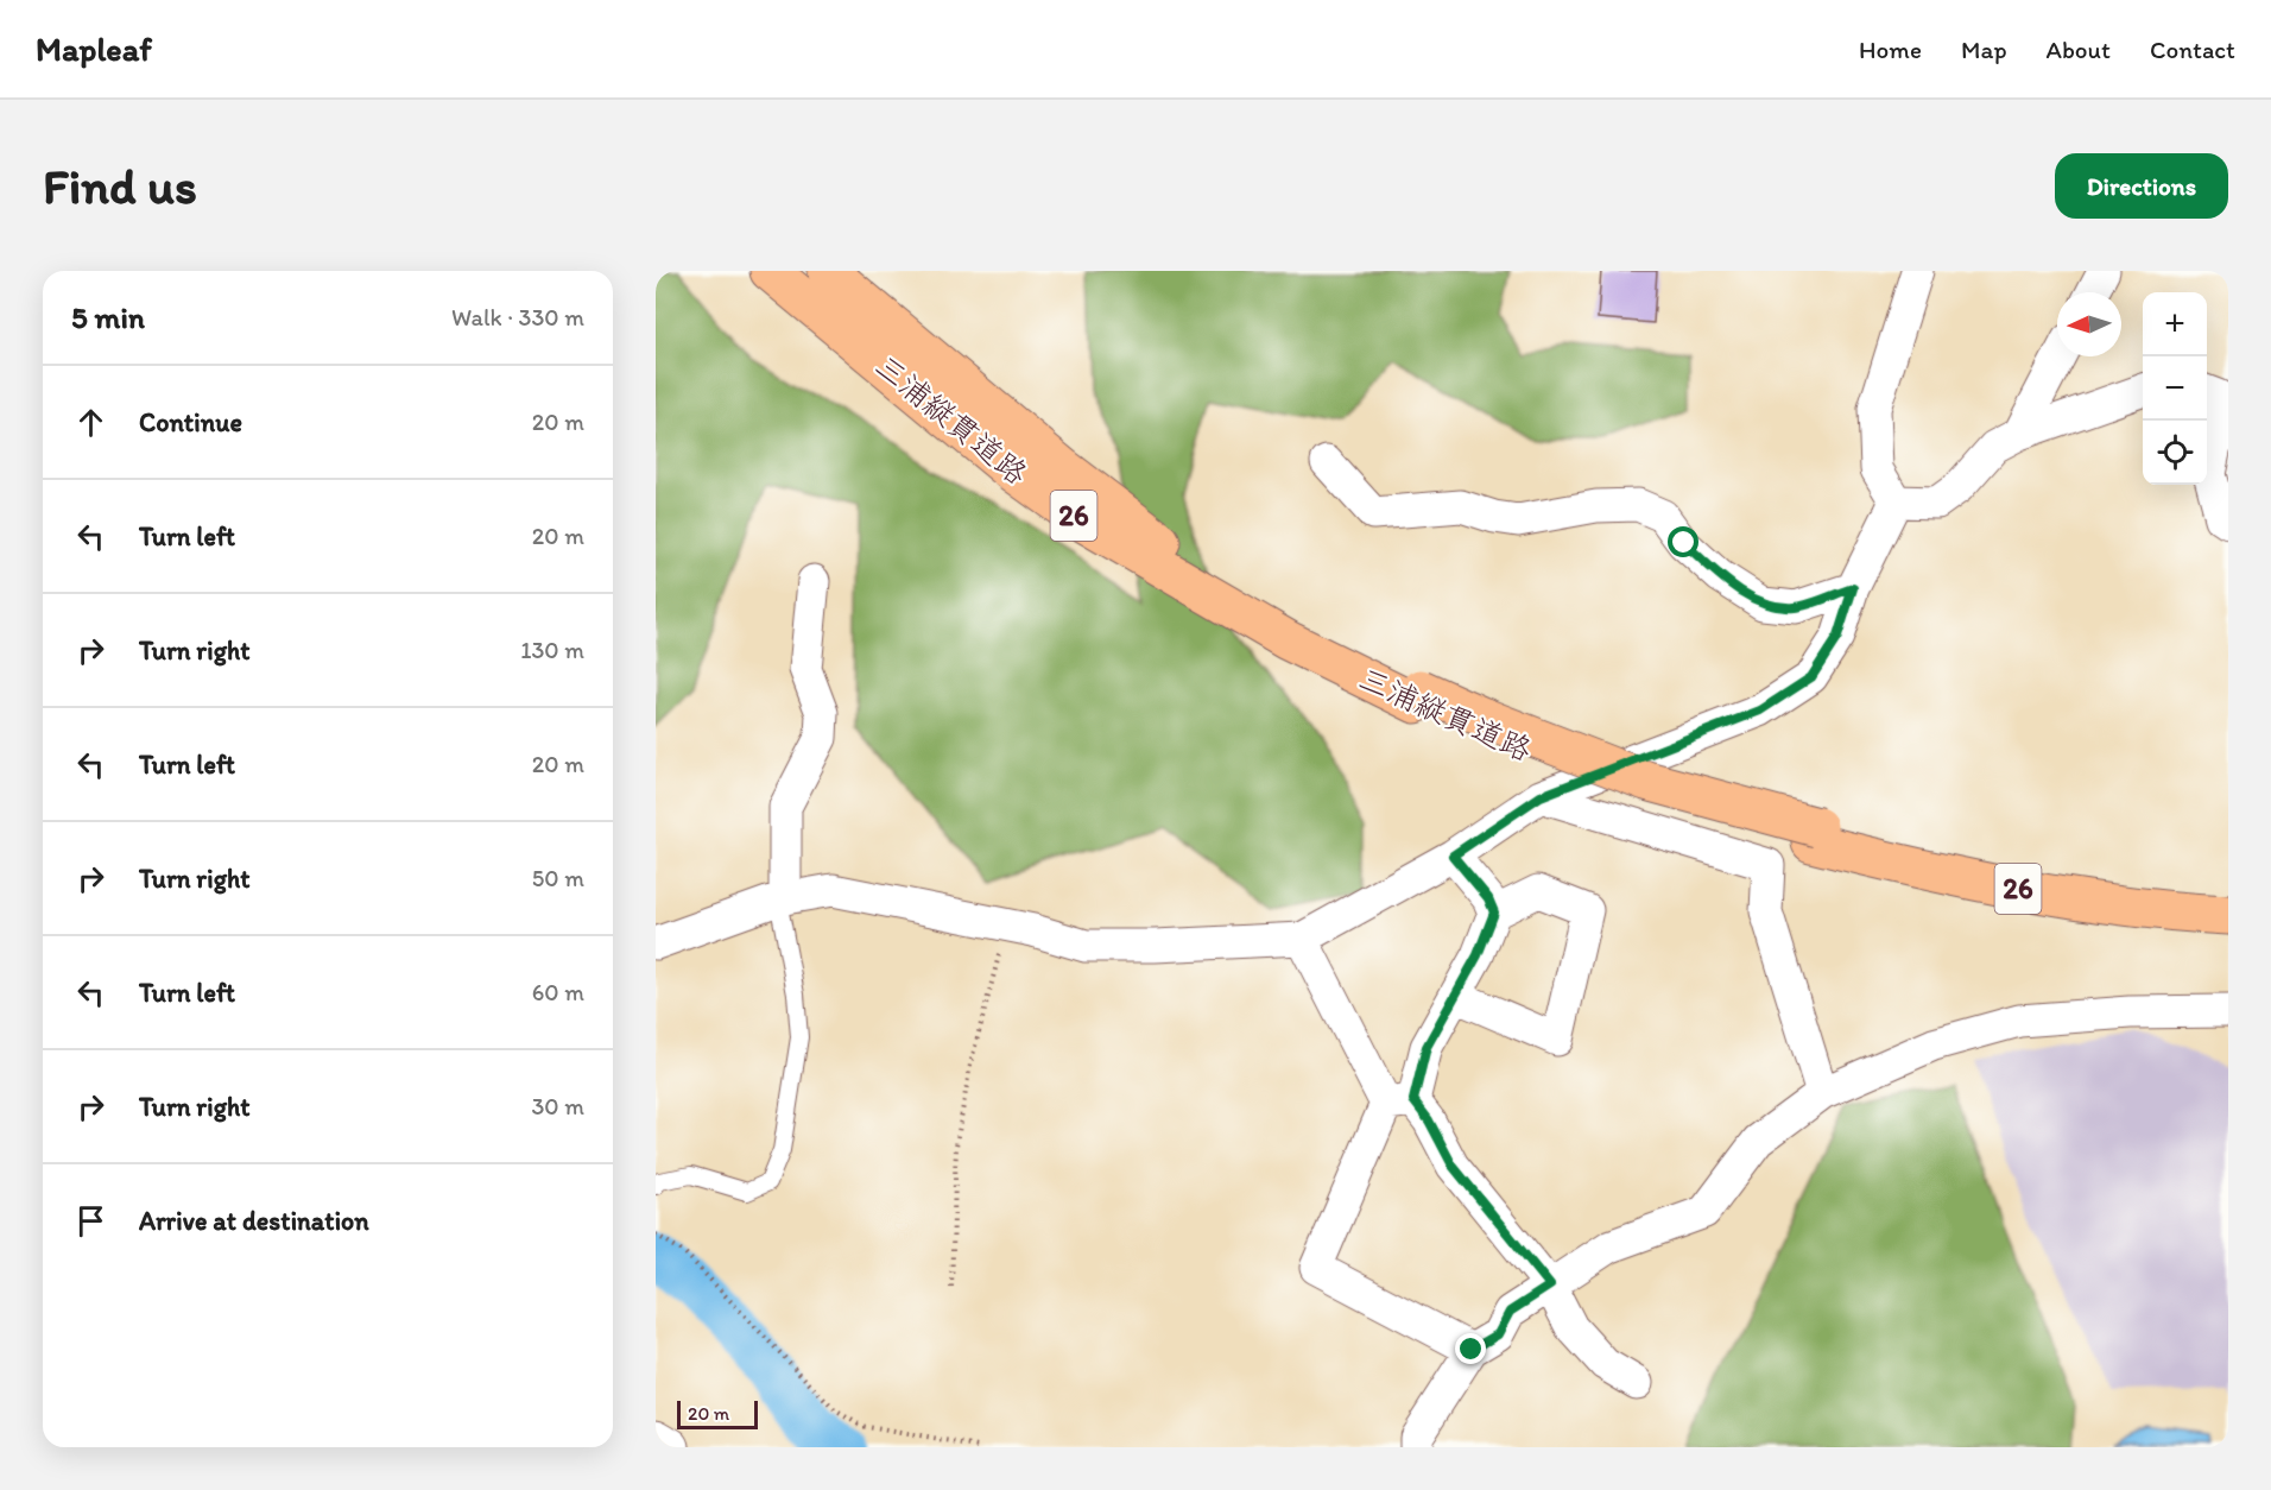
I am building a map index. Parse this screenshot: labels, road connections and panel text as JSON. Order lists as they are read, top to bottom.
{
  "streets": {
    "highway": ["三浦縦貫道路", "26"]
  },
  "scale_bar": "20 m",
  "north": "left",
  "page": {
    "header": "Mapleaf",
    "nav": [
      "Home",
      "Map",
      "About",
      "Contact"
    ],
    "buttons": "Directions",
    "title": "Find us",
    "heading": ["5 min", "Walk · 330 m"],
    "map_buttons": ["+", "−"],
    "list": [
      ["Continue", "20 m"],
      ["Turn left", "20 m"],
      ["Turn right", "130 m"],
      ["Turn left", "20 m"],
      ["Turn right", "50 m"],
      ["Turn left", "60 m"],
      ["Turn right", "30 m"],
      "Arrive at destination"
    ],
    "scale": "20 m"
  }
}
